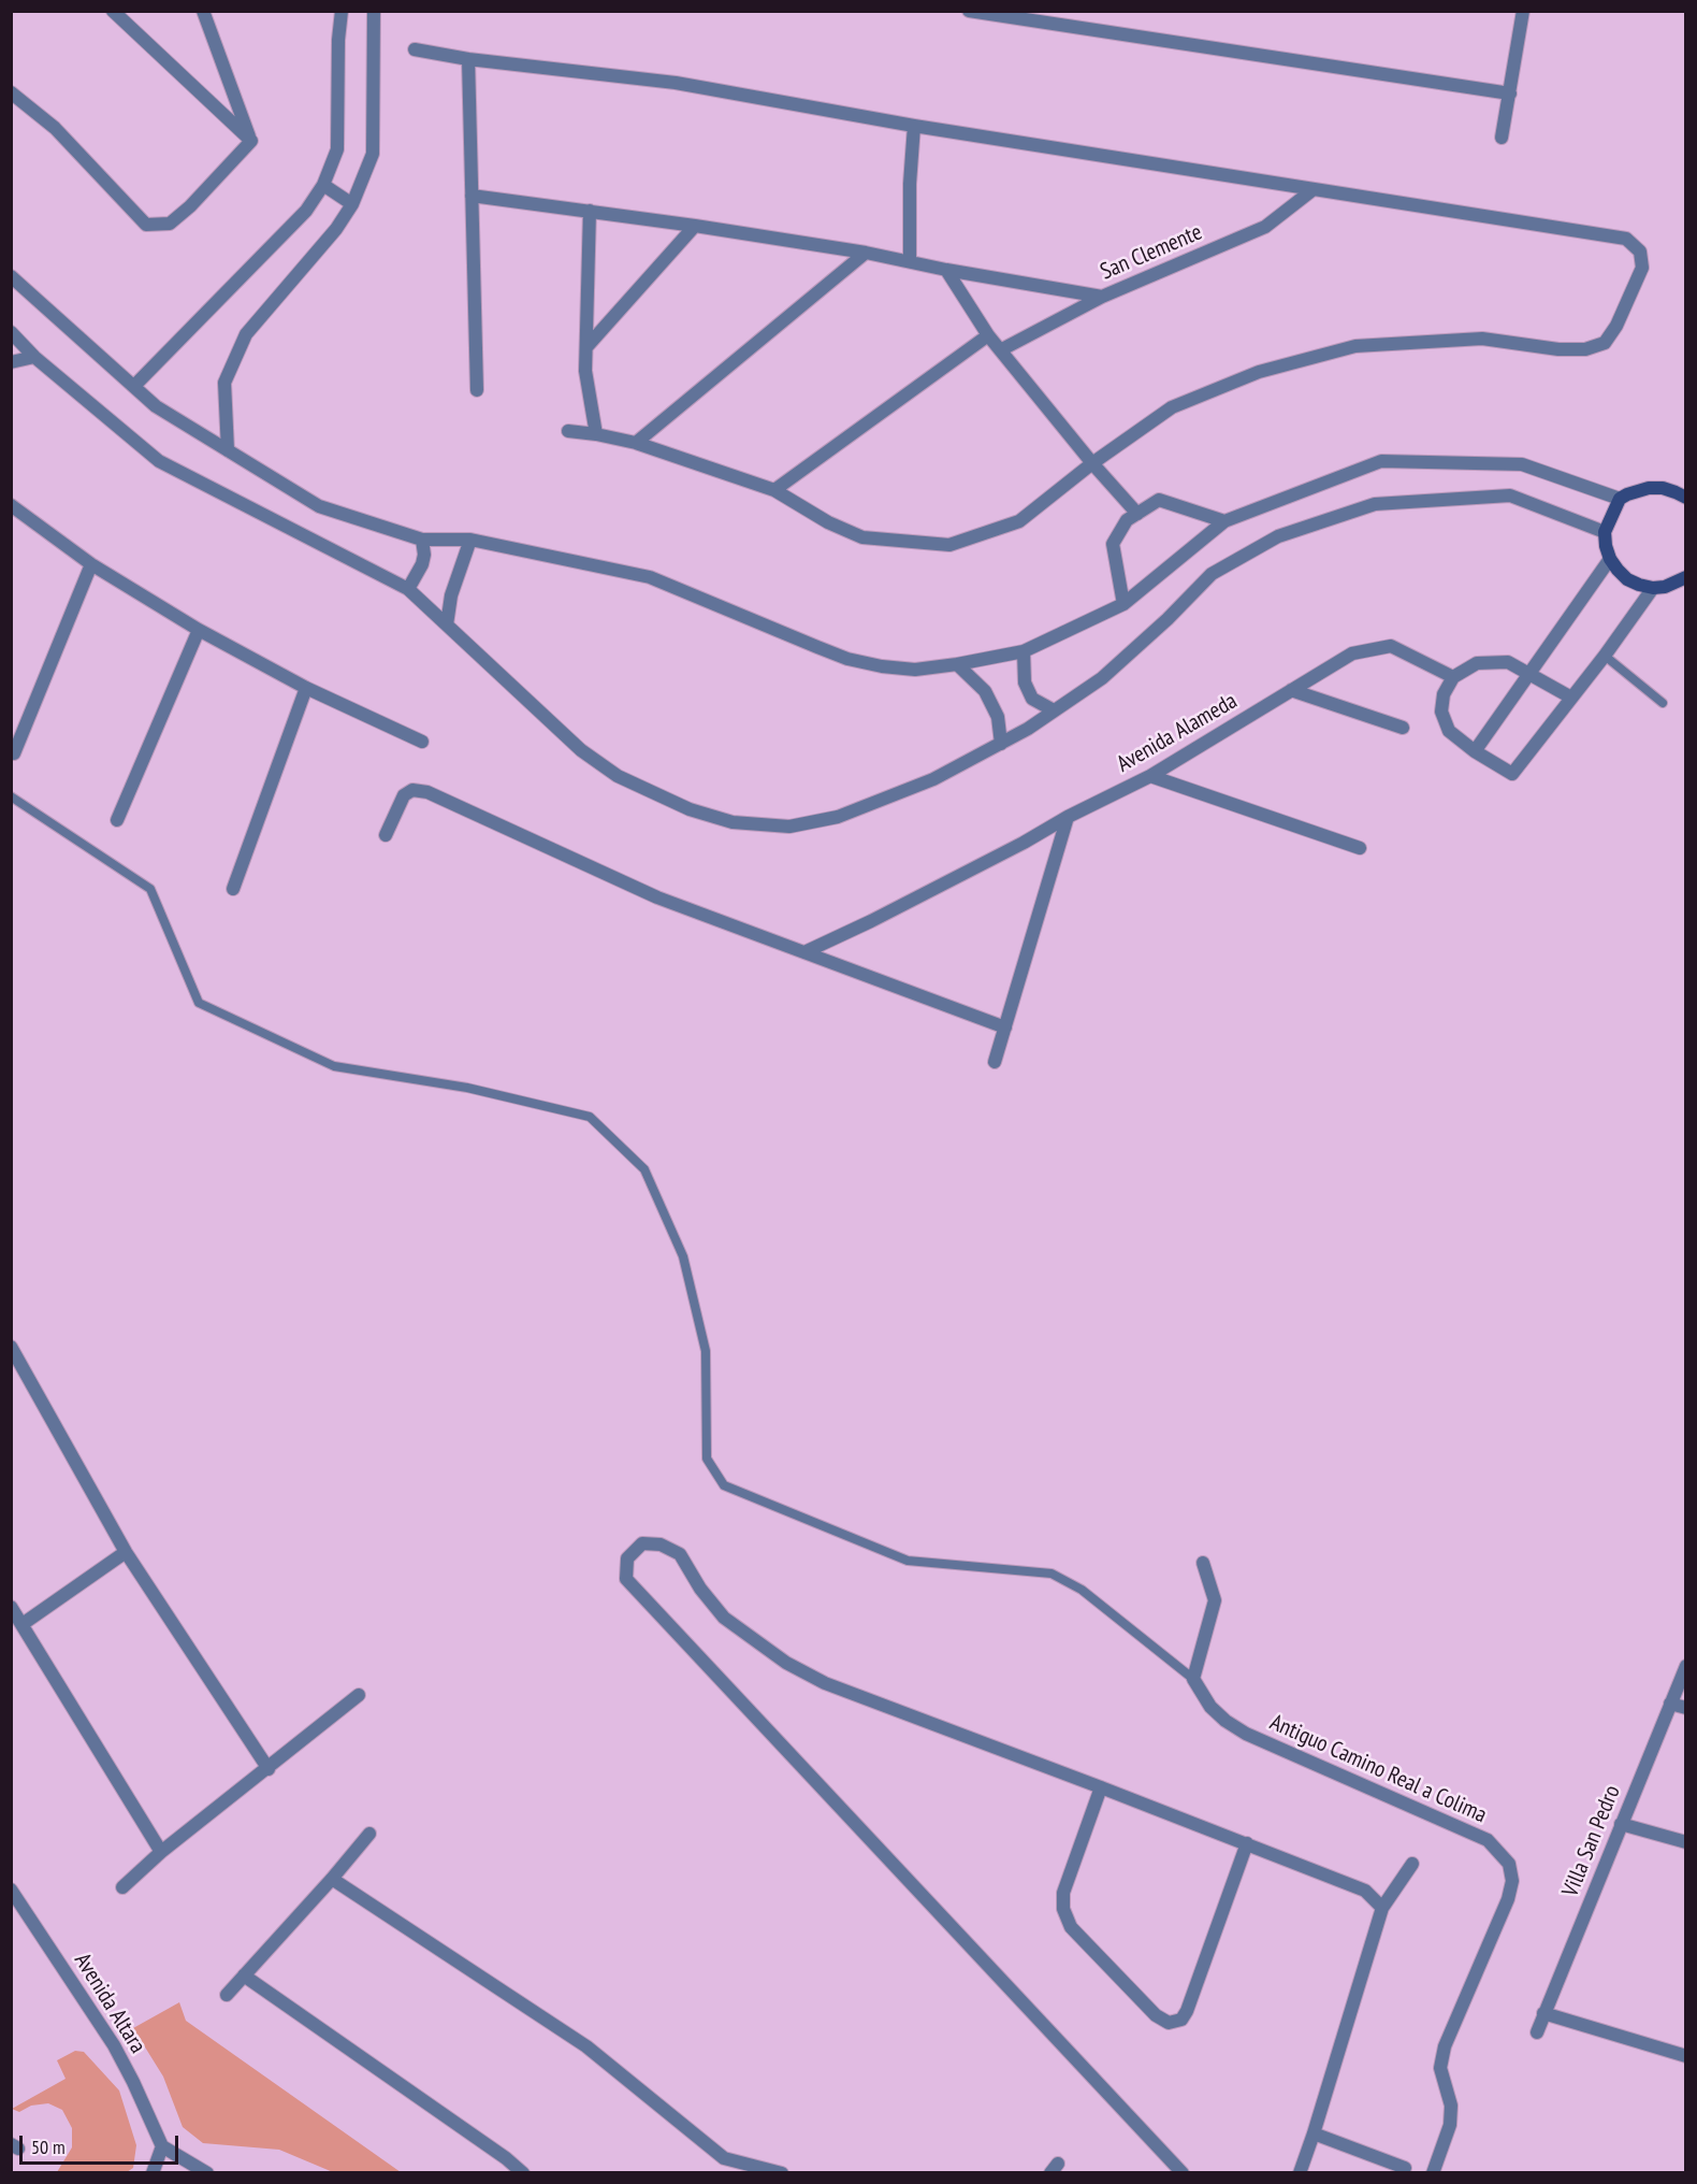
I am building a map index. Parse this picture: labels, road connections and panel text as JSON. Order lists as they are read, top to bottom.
{
  "streets": {
    "street": [
      "San Clemente",
      "Avenida Alameda",
      "Antiguo Camino Real a Colima",
      "Villa San Pedro",
      "Avenida Altara"
    ]
  },
  "scale_bar": "50 m"
}
